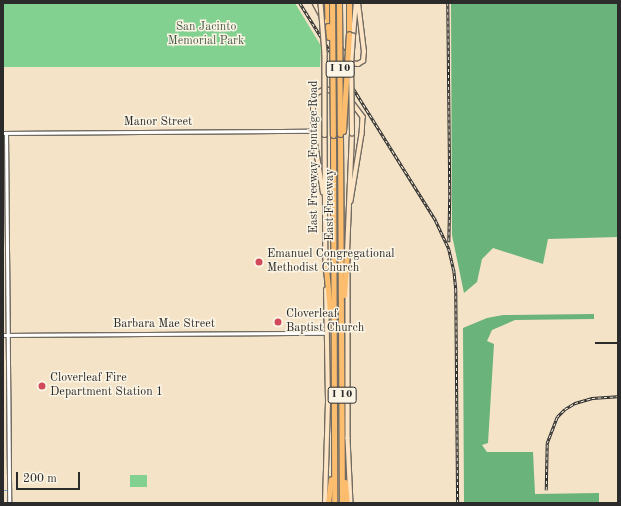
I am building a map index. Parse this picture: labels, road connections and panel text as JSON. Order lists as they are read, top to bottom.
{
  "streets": {
    "highway": ["I 10", "East Freeway"],
    "main road": ["East Freeway Frontage Road"],
    "street": ["Manor Street", "Barbara Mae Street"]
  },
  "crossings": [
    ["East Freeway Frontage Road", "Barbara Mae Street"]
  ],
  "parks": ["San Jacinto Memorial Park"],
  "places": ["Emanuel Congregational Methodist Church", "Cloverleaf Baptist Church", "Cloverleaf Fire Department Station 1"],
  "scale_bar": "200 m"
}
